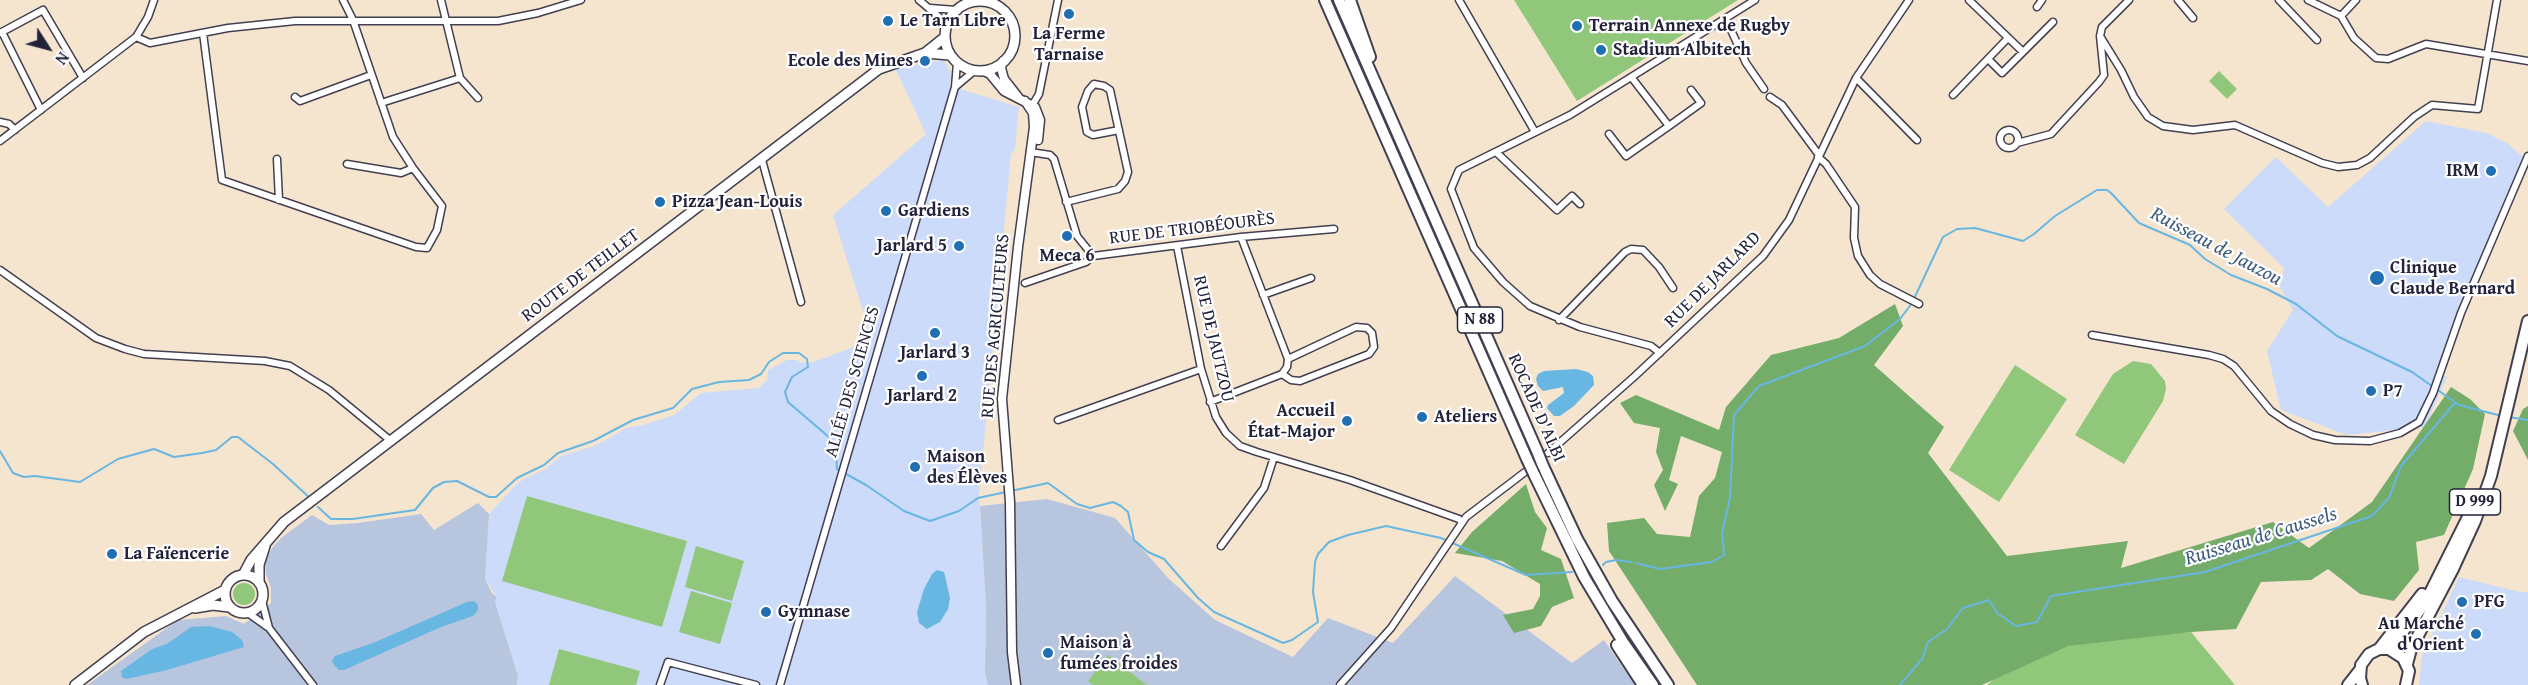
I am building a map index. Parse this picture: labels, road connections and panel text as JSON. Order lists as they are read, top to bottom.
{
  "streets": {
    "main road": [
      "ROUTE DE TEILLET",
      "N 88",
      "ROCADE D'ALBI",
      "D 999"
    ],
    "street": [
      "RUE DE TRIOBÉOURÈS",
      "RUE DE JARLARD",
      "RUE DES AGRICULTEURS",
      "RUE DE JAUTZOU",
      "ALLÉE DES SCIENCES"
    ]
  },
  "crossings": [
    ["RUE DE TRIOBÉOURÈS", "RUE DE JAUTZOU"],
    ["ROUTE DE TEILLET", "RUE DES AGRICULTEURS"],
    ["ROUTE DE TEILLET", "ALLÉE DES SCIENCES"],
    ["RUE DE JARLARD", "ROCADE D'ALBI"],
    ["RUE DES AGRICULTEURS", "ALLÉE DES SCIENCES"]
  ],
  "water": ["Ruisseau de Jauzou", "Ruisseau de Caussels"],
  "places": [
    "La Ferme Tarnaise",
    "Le Tarn Libre",
    "Terrain Annexe de Rugby",
    "Stadium Albitech",
    "Ecole des Mines",
    "IRM",
    "Pizza Jean-Louis",
    "Gardiens",
    "Meca 6",
    "Jarlard 5",
    "Clinique Claude Bernard",
    "Jarlard 3",
    "Jarlard 2",
    "P7",
    "Ateliers",
    "Accueil État-Major",
    "Maison des Élèves",
    "La Faïencerie",
    "PFG",
    "Gymnase",
    "Au Marché d'Orient",
    "Maison à fumées froides"
  ],
  "north": "bottom right"
}
